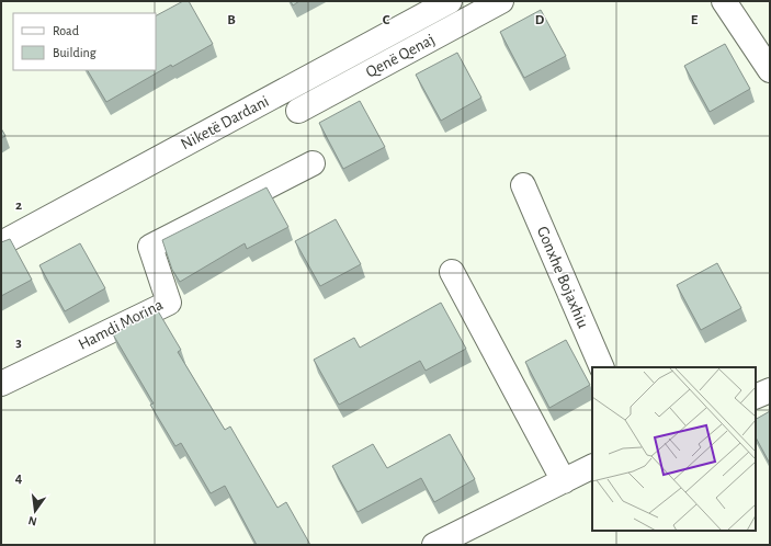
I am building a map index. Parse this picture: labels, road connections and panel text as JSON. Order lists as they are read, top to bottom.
{
  "streets": {
    "street": [
      "Qenë Qenaj",
      "Niketë Dardani",
      "Gonxhe Bojaxhiu",
      "Hamdi Morina"
    ]
  },
  "legend": ["Road", "Building"],
  "north": "bottom",
  "grid": {
    "columns": [
      "B",
      "C",
      "D",
      "E"
    ],
    "rows": ["2", "3", "4"]
  }
}
